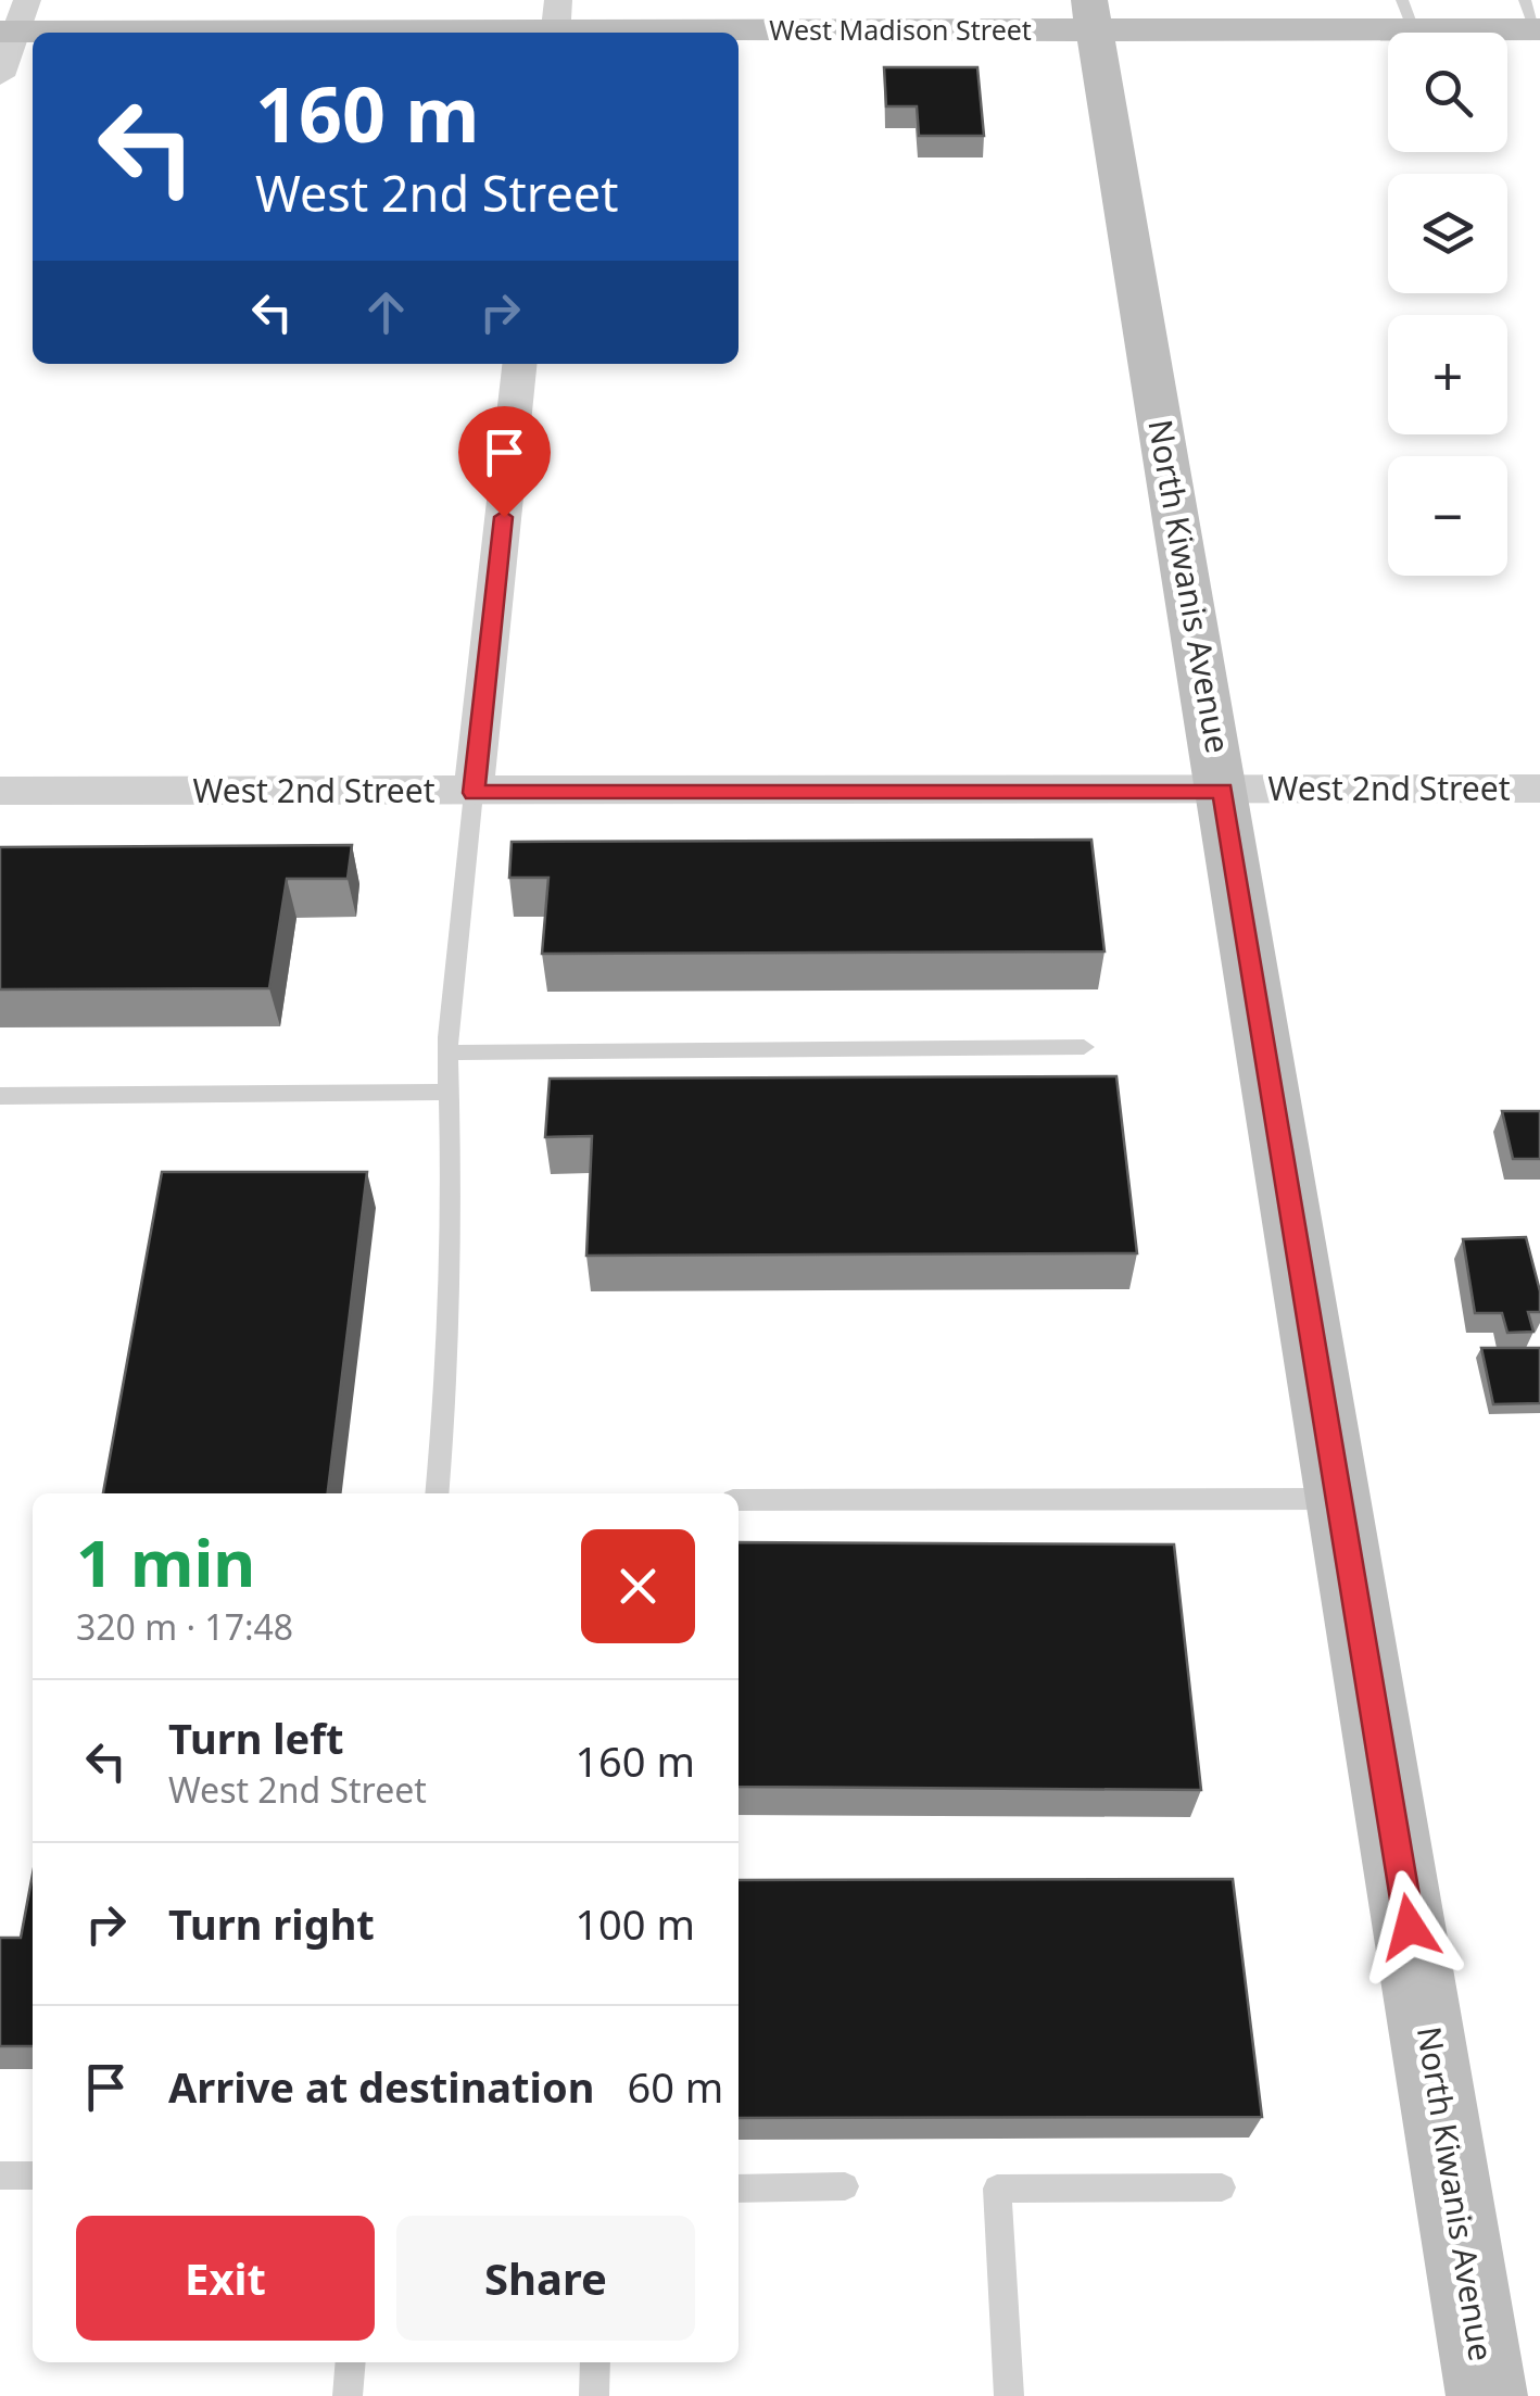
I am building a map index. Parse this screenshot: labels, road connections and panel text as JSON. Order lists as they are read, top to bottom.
{
  "streets": {
    "main road": ["West Madison Street", "North Kiwanis Avenue"],
    "street": ["West 2nd Street"]
  },
  "crossings": [
    ["West Madison Street", "North Kiwanis Avenue"],
    ["North Kiwanis Avenue", "West 2nd Street"]
  ],
  "page": {
    "map_buttons": ["+", "−"],
    "turn": ["160 m", "West 2nd Street"],
    "heading": ["1 min", "320 m · 17:48"],
    "list": [
      {
        "name": "Turn left",
        "note": "West 2nd Street",
        "value": "160 m"
      },
      {
        "name": "Turn right",
        "value": "100 m"
      },
      {
        "name": "Arrive at destination",
        "value": "60 m"
      }
    ],
    "buttons": ["Exit", "Share"]
  }
}
